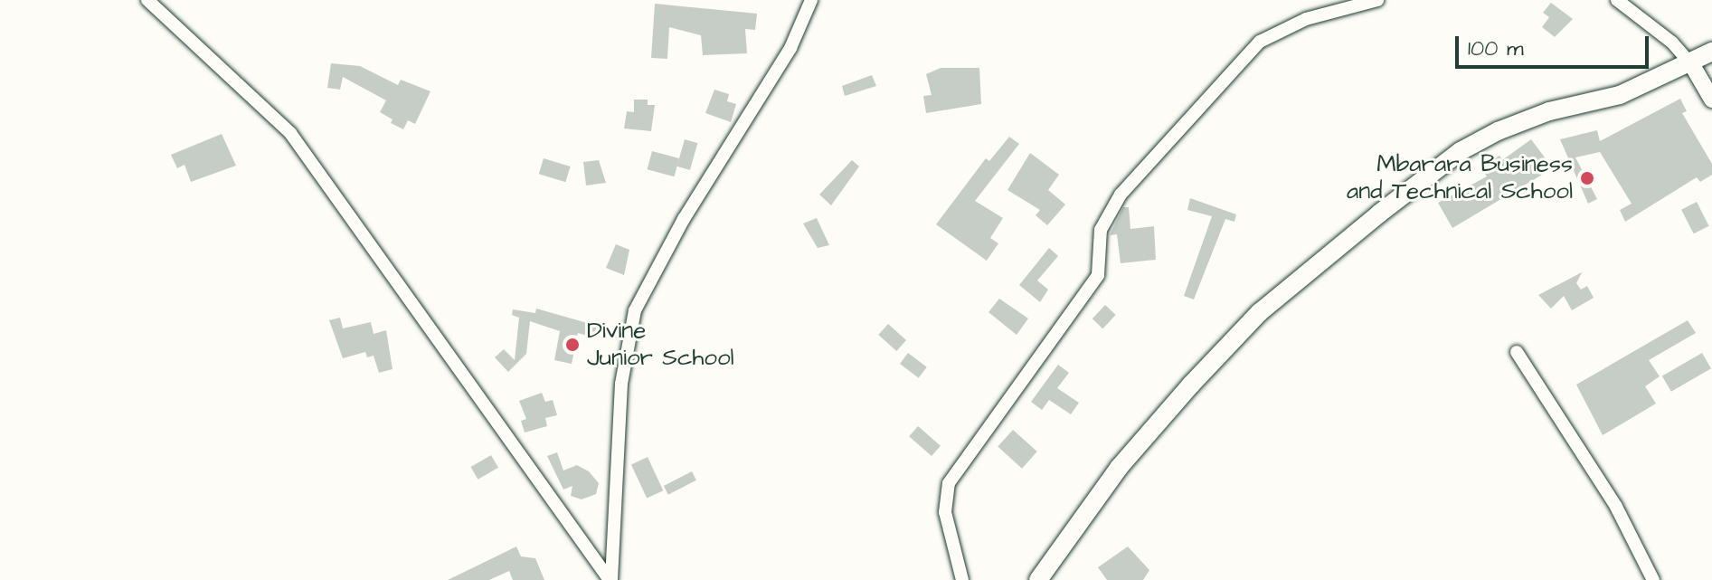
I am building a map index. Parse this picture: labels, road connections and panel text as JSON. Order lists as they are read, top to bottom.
{
  "places": ["Mbarara Business and Technical School", "Divine Junior School"],
  "scale_bar": "100 m"
}
